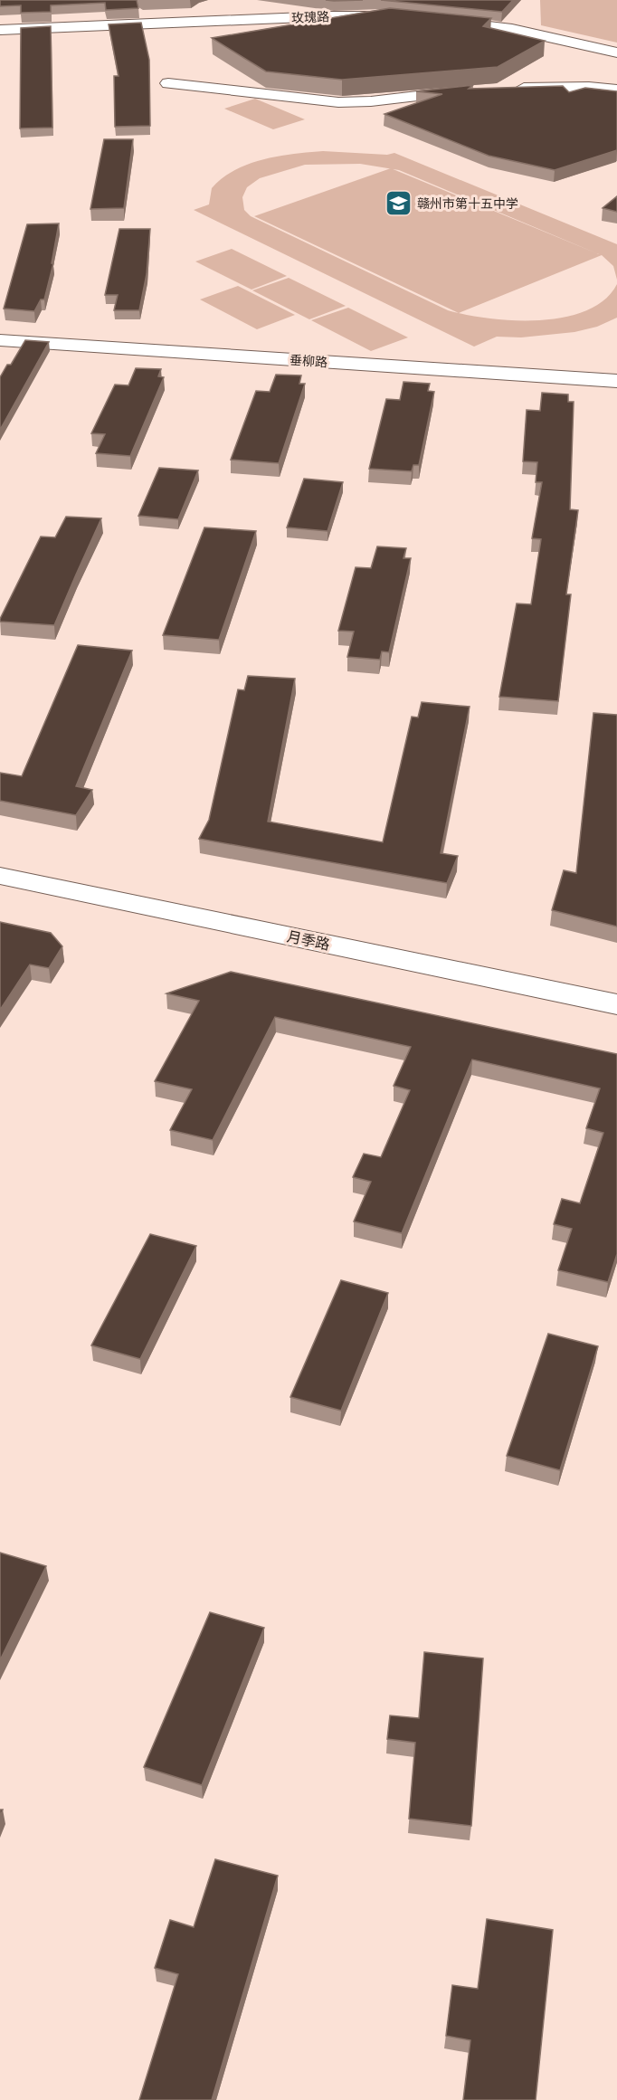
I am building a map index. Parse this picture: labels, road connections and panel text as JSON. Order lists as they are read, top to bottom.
{
  "streets": {
    "street": ["玫瑰路", "垂柳路", "月季路"]
  },
  "places": {
    "school or university": ["赣州市第十五中学"]
  }
}
